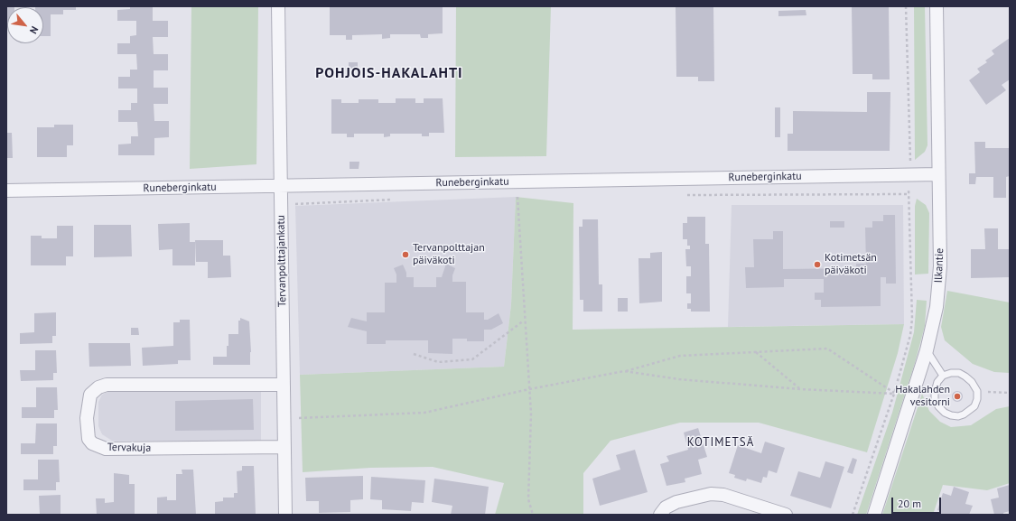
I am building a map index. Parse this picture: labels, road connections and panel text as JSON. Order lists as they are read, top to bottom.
{
  "streets": {
    "street": [
      "Runeberginkatu",
      "Tervanpolttajankatu",
      "Ilkantie",
      "Tervakuja"
    ]
  },
  "crossings": [
    ["Runeberginkatu", "Tervanpolttajankatu"],
    ["Runeberginkatu", "Ilkantie"],
    ["Tervanpolttajankatu", "Tervakuja"]
  ],
  "districts": ["POHJOIS-HAKALAHTI", "KOTIMETSÄ"],
  "places": ["Tervanpolttajan päiväkoti", "Kotimetsän päiväkoti", "Hakalahden vesitorni"],
  "scale_bar": "20 m",
  "north": "bottom right"
}
